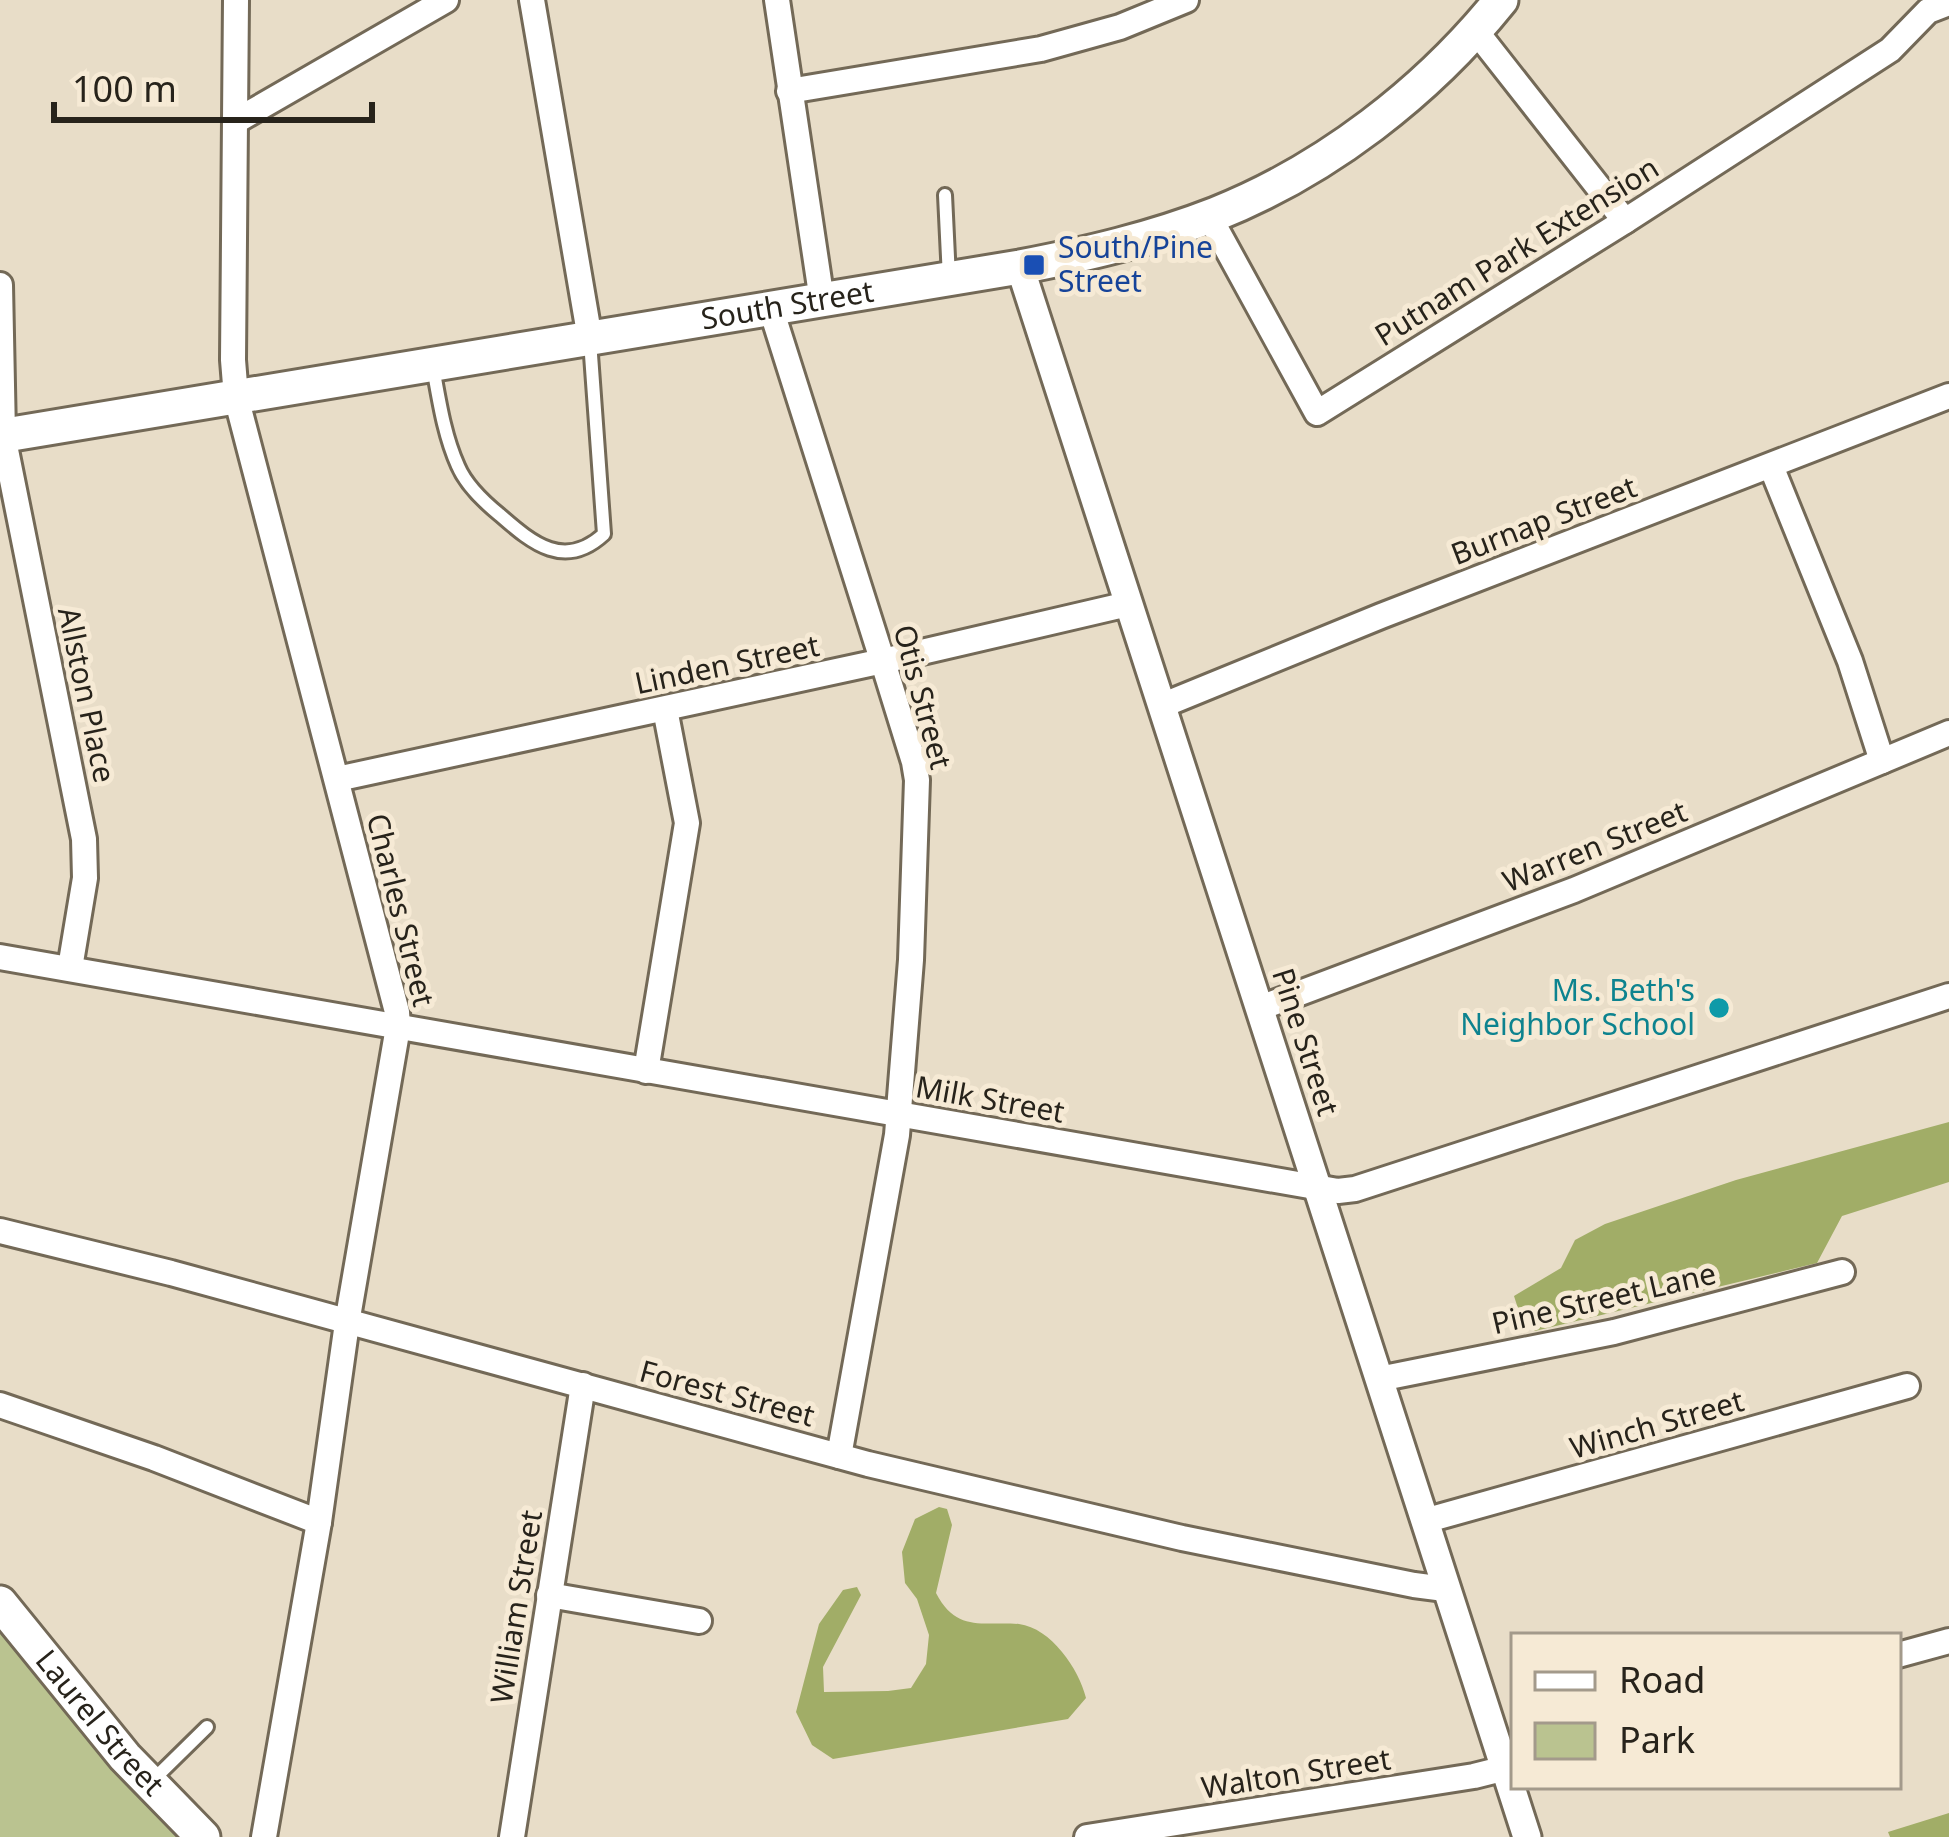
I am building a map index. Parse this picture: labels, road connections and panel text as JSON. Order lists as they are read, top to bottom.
{
  "streets": {
    "main road": ["South Street", "Laurel Street"],
    "street": [
      "Putnam Park Extension",
      "Burnap Street",
      "Linden Street",
      "Allston Place",
      "Otis Street",
      "Warren Street",
      "Charles Street",
      "Pine Street",
      "Milk Street",
      "Pine Street Lane",
      "Forest Street",
      "Winch Street",
      "William Street",
      "Walton Street"
    ]
  },
  "crossings": [
    ["Putnam Park Extension", "South Street"],
    ["South Street", "Allston Place"],
    ["South Street", "Otis Street"],
    ["South Street", "Charles Street"],
    ["South Street", "Pine Street"],
    ["Burnap Street", "Pine Street"],
    ["Linden Street", "Otis Street"],
    ["Linden Street", "Charles Street"],
    ["Linden Street", "Pine Street"],
    ["Allston Place", "Milk Street"],
    ["Otis Street", "Milk Street"],
    ["Otis Street", "Forest Street"],
    ["Warren Street", "Pine Street"],
    ["Charles Street", "Milk Street"],
    ["Charles Street", "Forest Street"],
    ["Pine Street", "Milk Street"],
    ["Pine Street", "Pine Street Lane"],
    ["Pine Street", "Forest Street"],
    ["Pine Street", "Winch Street"],
    ["Pine Street", "Walton Street"],
    ["Forest Street", "William Street"]
  ],
  "places": {
    "transit": ["South/Pine Street"],
    "other": ["Ms. Beth's Neighbor School"]
  },
  "legend": ["Road", "Park"],
  "scale_bar": "100 m"
}
